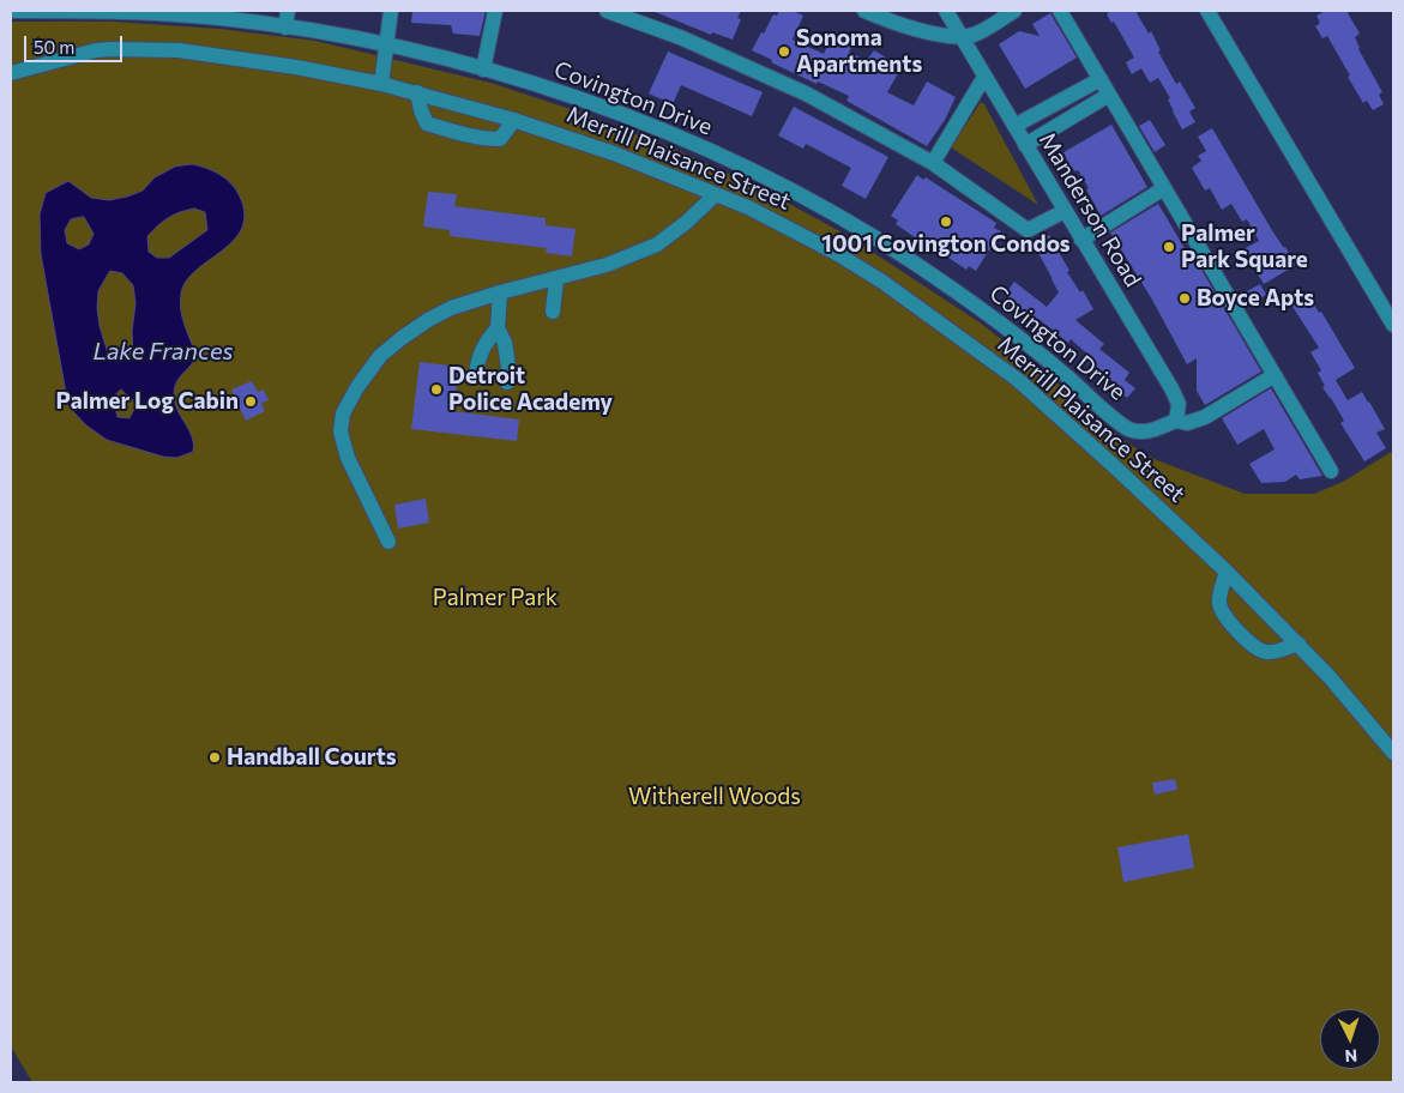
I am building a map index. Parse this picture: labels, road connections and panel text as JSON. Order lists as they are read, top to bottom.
{
  "streets": {
    "street": ["Covington Drive", "Merrill Plaisance Street", "Manderson Road"]
  },
  "crossings": [
    ["Covington Drive", "Manderson Road"]
  ],
  "water": ["Lake Frances"],
  "parks": ["Palmer Park", "Witherell Woods"],
  "places": [
    "Sonoma Apartments",
    "1001 Covington Condos",
    "Palmer Park Square",
    "Boyce Apts",
    "Detroit Police Academy",
    "Palmer Log Cabin",
    "Handball Courts"
  ],
  "scale_bar": "50 m",
  "north": "bottom"
}
